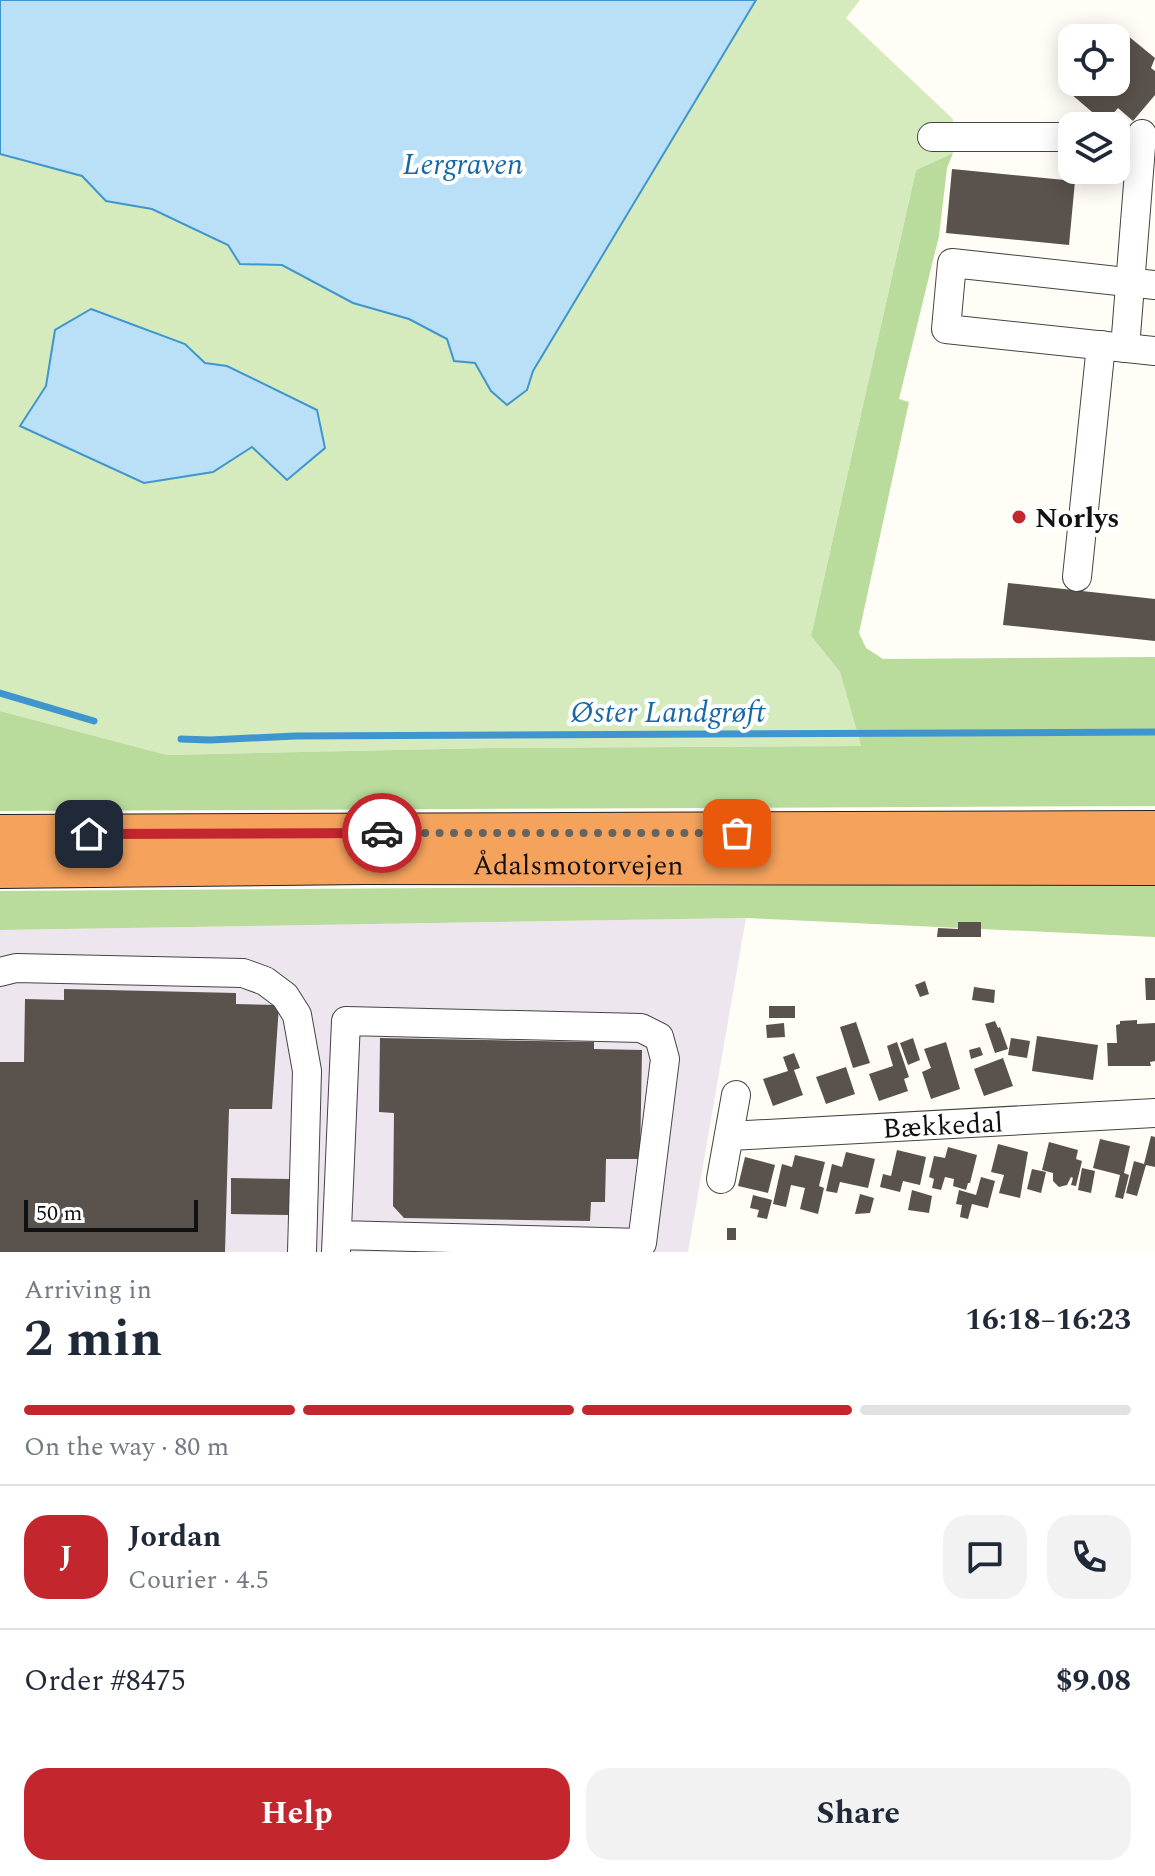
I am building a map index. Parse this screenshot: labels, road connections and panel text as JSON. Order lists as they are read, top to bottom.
{
  "streets": {
    "highway": ["Ådalsmotorvejen"],
    "street": ["Bækkedal"]
  },
  "water": ["Lergraven", "Øster Landgrøft"],
  "places": ["Norlys"],
  "scale_bar": "50 m",
  "page": {
    "scale": "50 m",
    "heading": ["2 min", "Arriving in", "16:18–16:23"],
    "panel": [
      "Jordan",
      "Courier · 4.5",
      "Order #8475",
      "$9.08"
    ],
    "bar": "On the way · 80 m",
    "round": "J",
    "buttons": ["Help", "Share"]
  }
}
